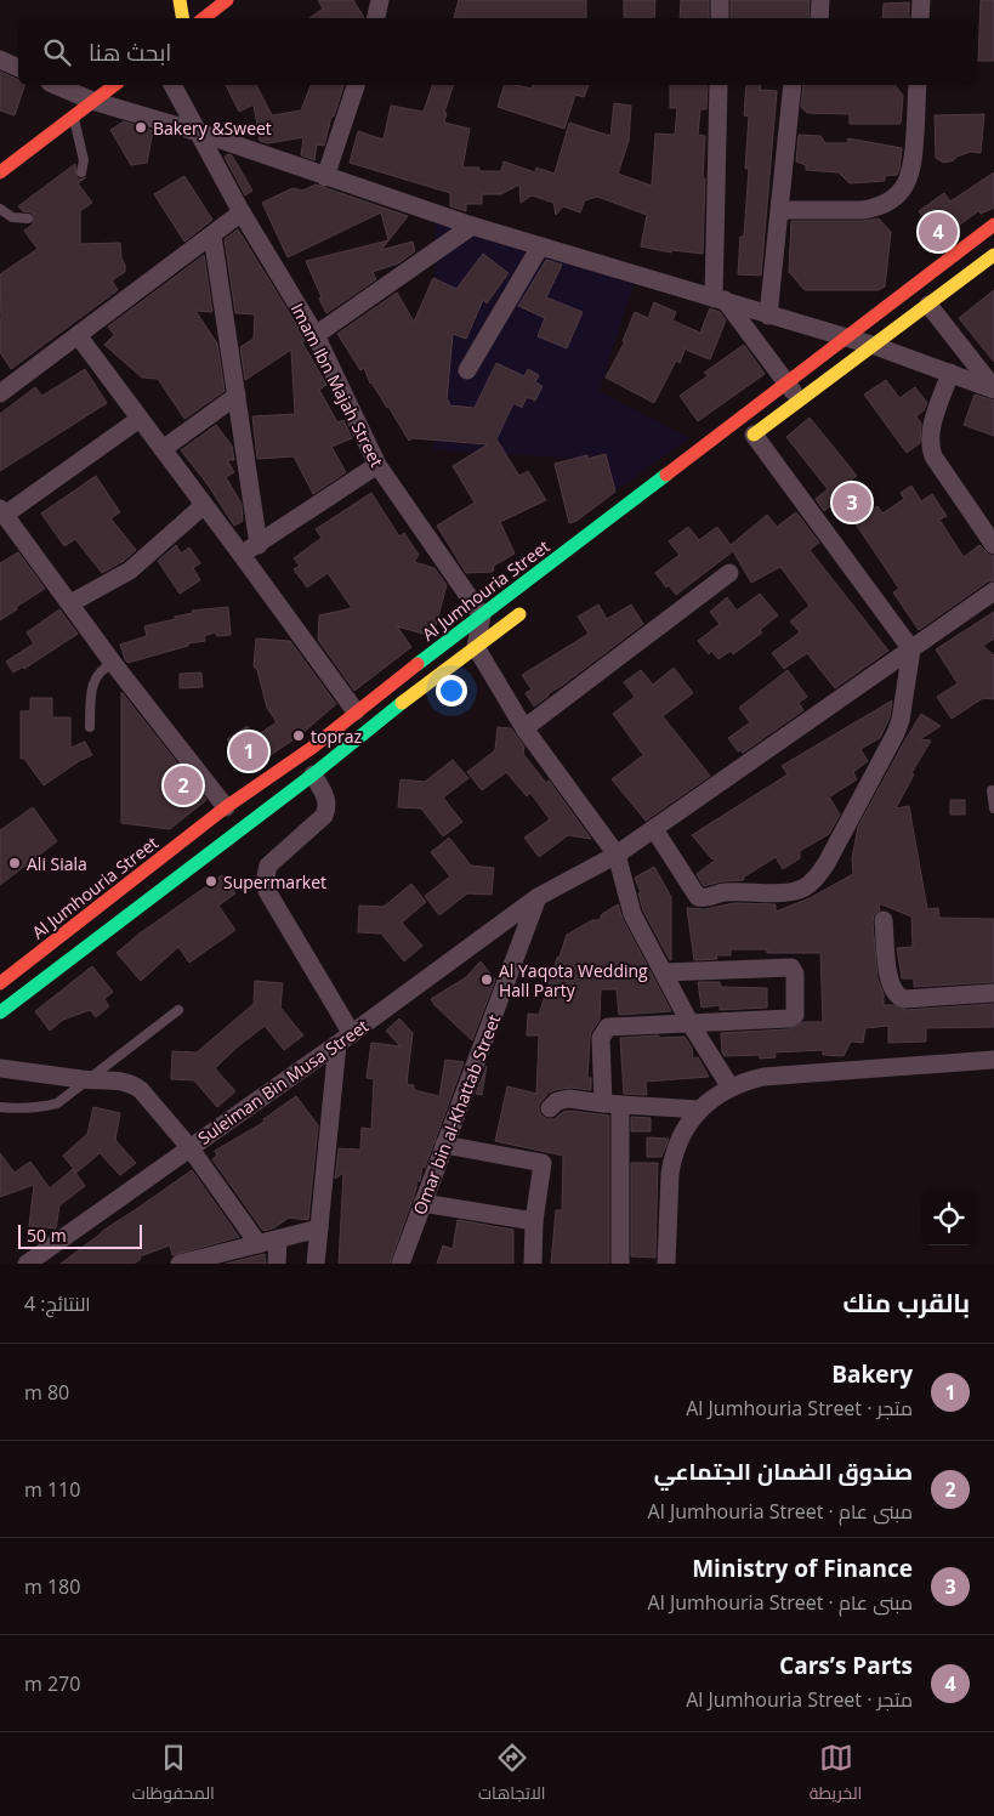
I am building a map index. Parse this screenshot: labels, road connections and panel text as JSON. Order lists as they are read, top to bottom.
{
  "streets": {
    "main road": ["Al Jumhouria Street"],
    "street": ["Imam Ibn Majah Street", "Suleiman Bin Musa Street", "Omar bin al-Khattab Street"]
  },
  "crossings": [
    ["Imam Ibn Majah Street", "Al Jumhouria Street"],
    ["Suleiman Bin Musa Street", "Omar bin al-Khattab Street"]
  ],
  "places": [
    "Bakery &Sweet",
    "topraz",
    "Ali Siala",
    "Supermarket",
    "Al Yaqota Wedding Hall Party"
  ],
  "scale_bar": "50 m",
  "page": {
    "search": "ابحث هنا",
    "pins": [
      "4",
      "3",
      "1",
      "2"
    ],
    "scale": "50 m",
    "heading": ["بالقرب منك", "النتائج: 4"],
    "list": [
      {
        "mark": "1",
        "name": "Bakery",
        "note": "متجر · Al Jumhouria Street",
        "value": "80 m"
      },
      {
        "mark": "2",
        "name": "صندوق الضمان الجتماعي",
        "note": "مبنى عام · Al Jumhouria Street",
        "value": "110 m"
      },
      {
        "mark": "3",
        "name": "Ministry of Finance",
        "note": "مبنى عام · Al Jumhouria Street",
        "value": "180 m"
      },
      {
        "mark": "4",
        "name": "Cars’s Parts",
        "note": "متجر · Al Jumhouria Street",
        "value": "270 m"
      }
    ],
    "nav": ["الخريطة", "الاتجاهات", "المحفوظات"]
  }
}
